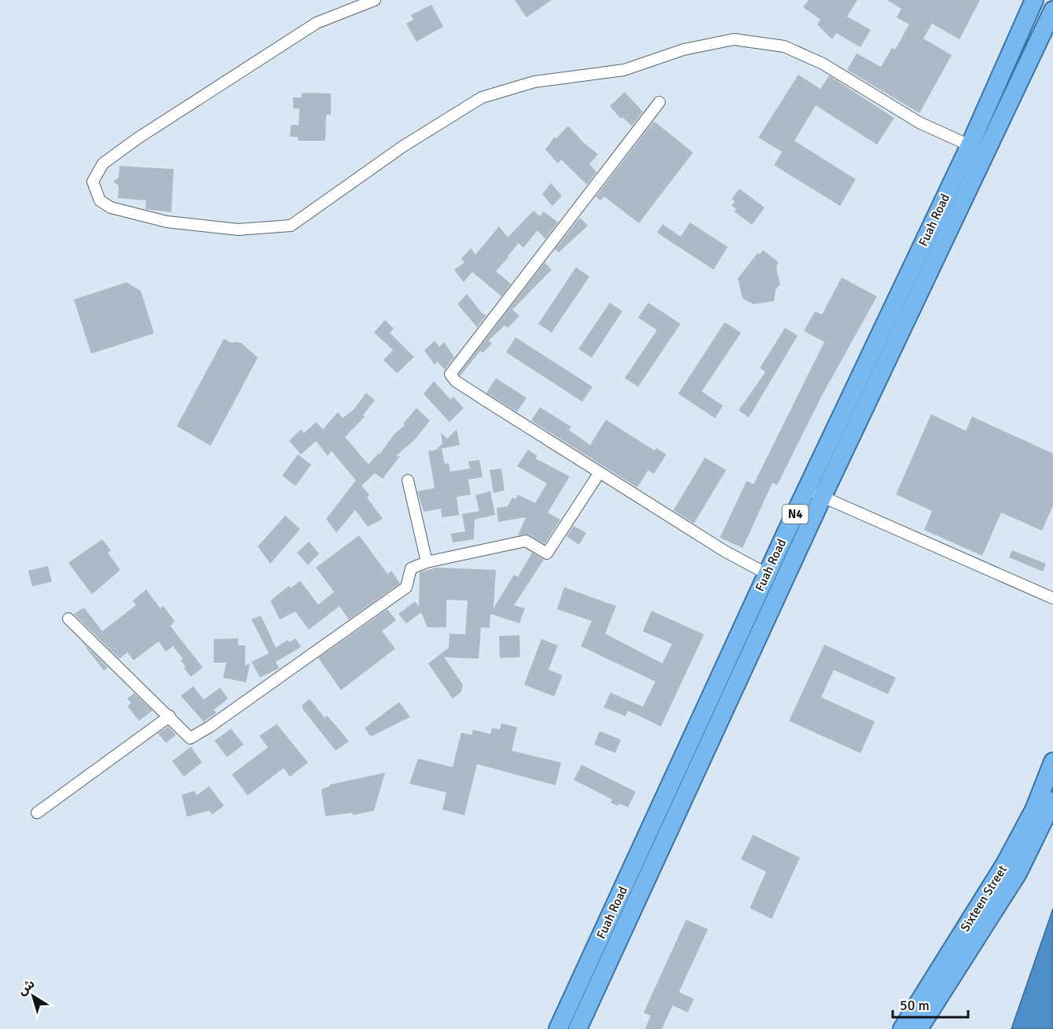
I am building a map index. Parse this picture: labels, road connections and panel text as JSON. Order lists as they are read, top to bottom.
{
  "streets": {
    "highway": ["Fuah Road", "N4", "Sixteen Street"]
  },
  "scale_bar": "50 m",
  "north": "top left"
}
